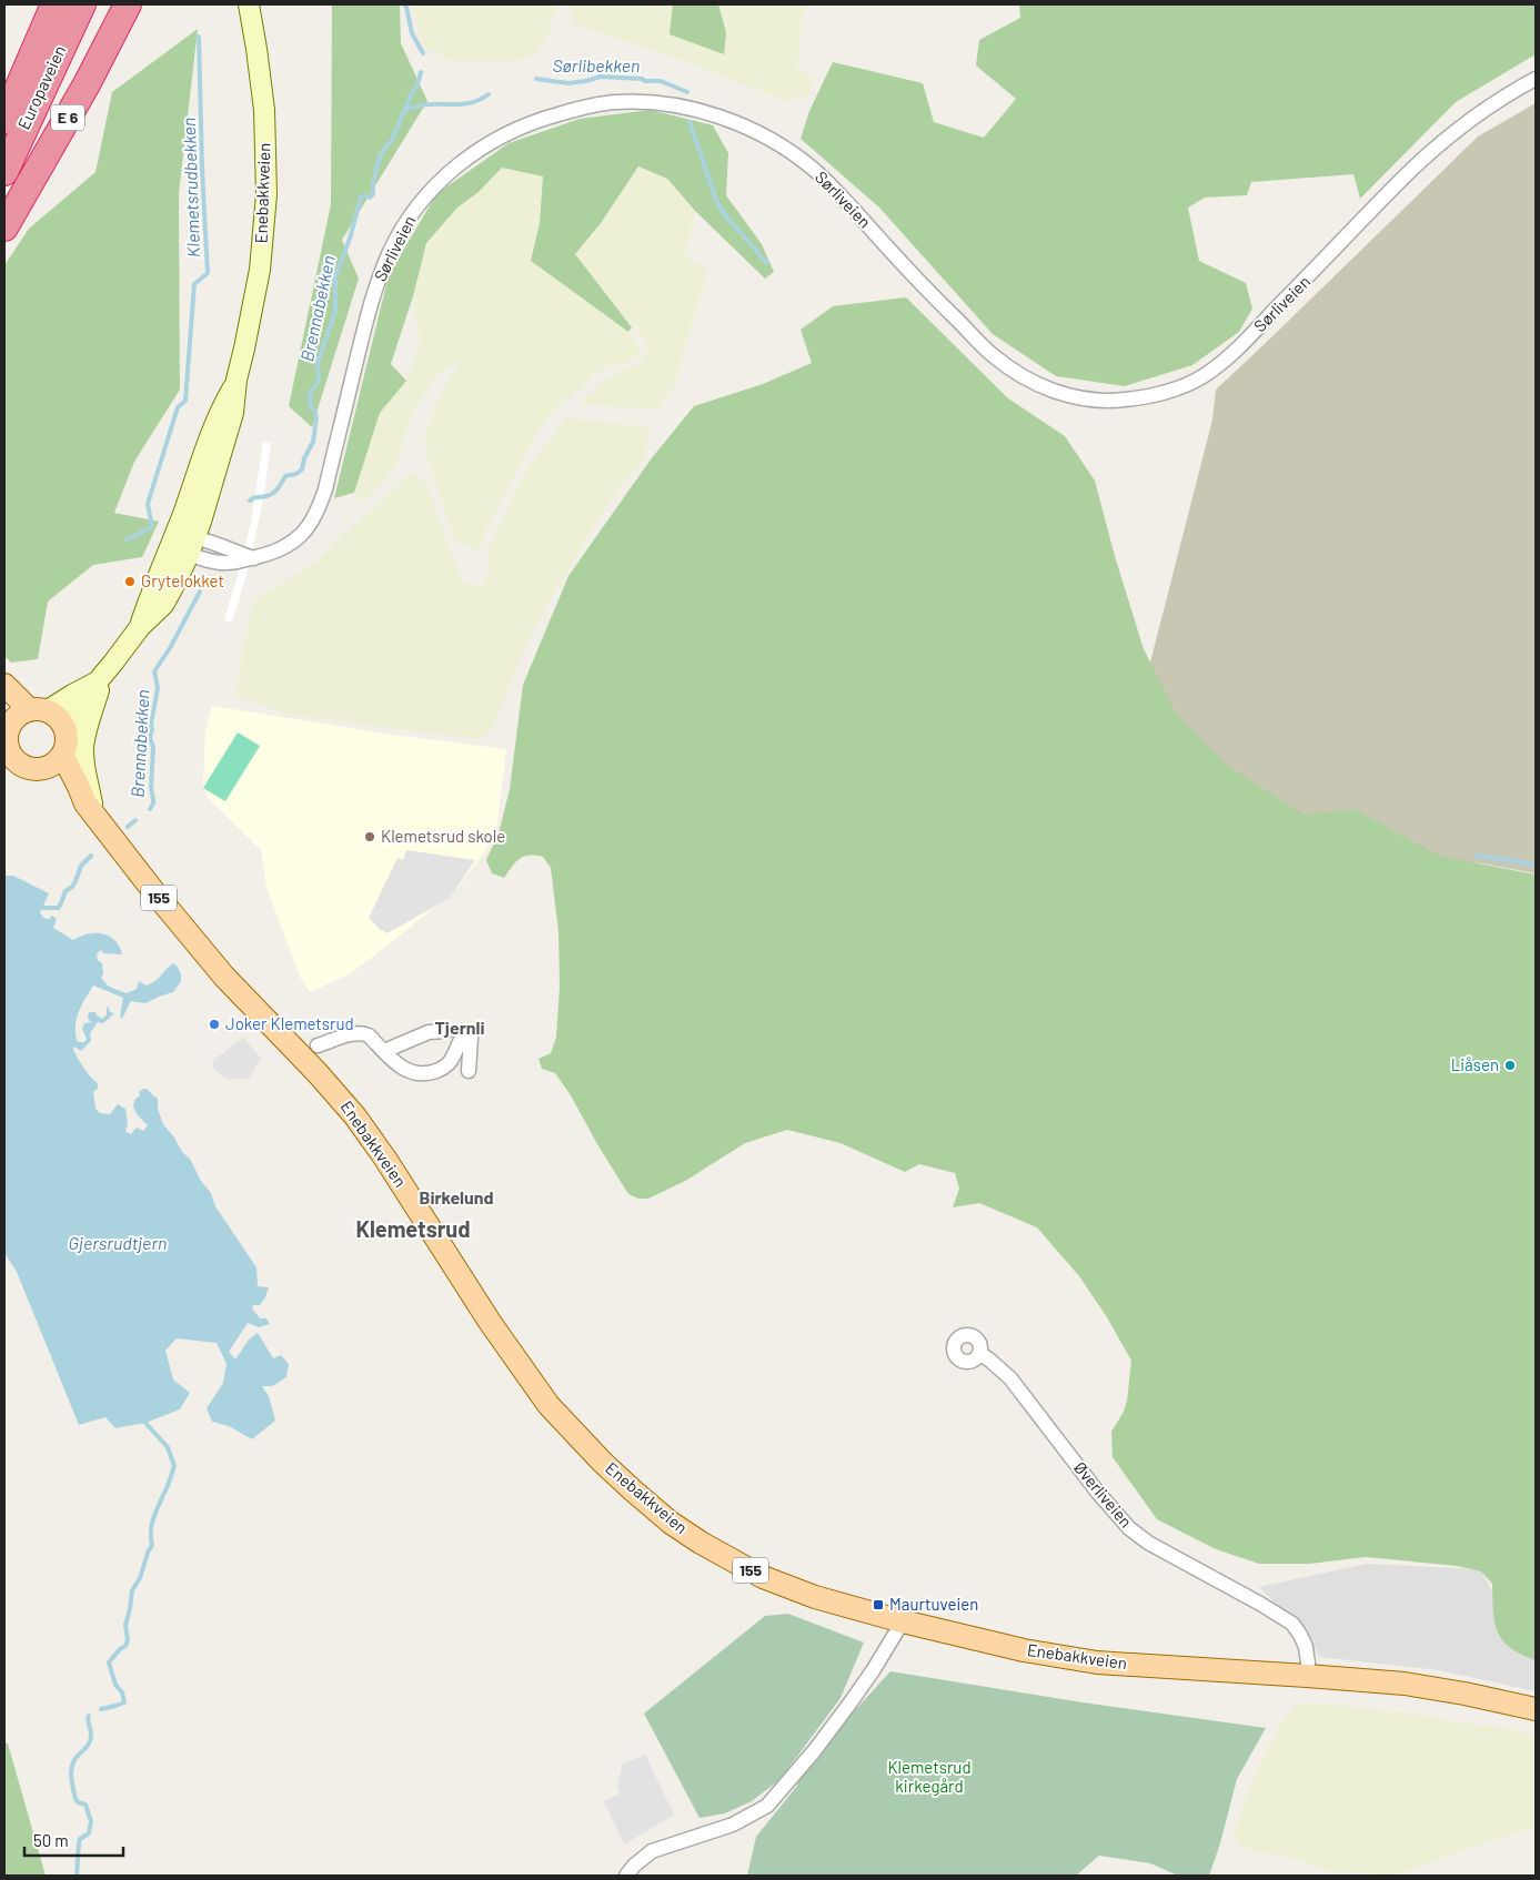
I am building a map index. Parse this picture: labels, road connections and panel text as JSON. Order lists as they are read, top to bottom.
{
  "streets": {
    "highway": ["Europaveien", "E 6"],
    "main road": ["Enebakkveien", "155"],
    "street": ["Sørliveien", "Øverliveien"]
  },
  "crossings": [
    ["Enebakkveien", "Sørliveien"],
    ["Enebakkveien", "Øverliveien"]
  ],
  "districts": ["Tjernli", "Birkelund", "Klemetsrud"],
  "water": [
    "Sørlibekken",
    "Klemetsrudbekken",
    "Brennabekken",
    "Gjersrudtjern"
  ],
  "parks": ["Klemetsrud kirkegård"],
  "places": {
    "other": [
      "Grytelokket",
      "Klemetsrud skole",
      "Joker Klemetsrud",
      "Liåsen"
    ],
    "transit": ["Maurtuveien"]
  },
  "scale_bar": "50 m"
}
